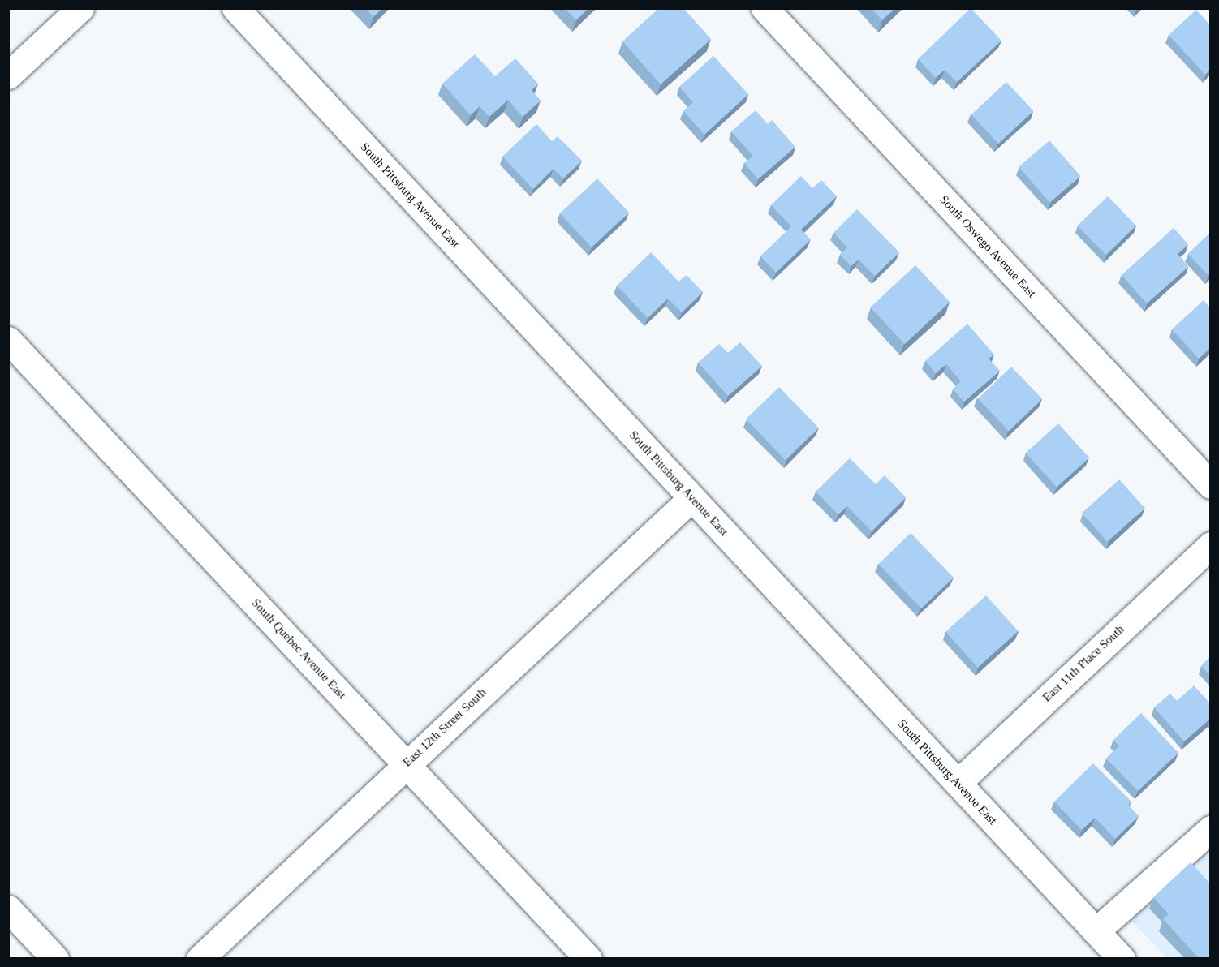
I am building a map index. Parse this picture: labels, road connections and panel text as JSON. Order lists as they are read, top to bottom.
{
  "streets": {
    "street": [
      "South Pittsburg Avenue East",
      "South Oswego Avenue East",
      "South Quebec Avenue East",
      "East 11th Place South",
      "East 12th Street South"
    ]
  },
  "crossings": [
    ["South Pittsburg Avenue East", "East 11th Place South"],
    ["South Pittsburg Avenue East", "East 12th Street South"],
    ["South Quebec Avenue East", "East 12th Street South"]
  ]
}
